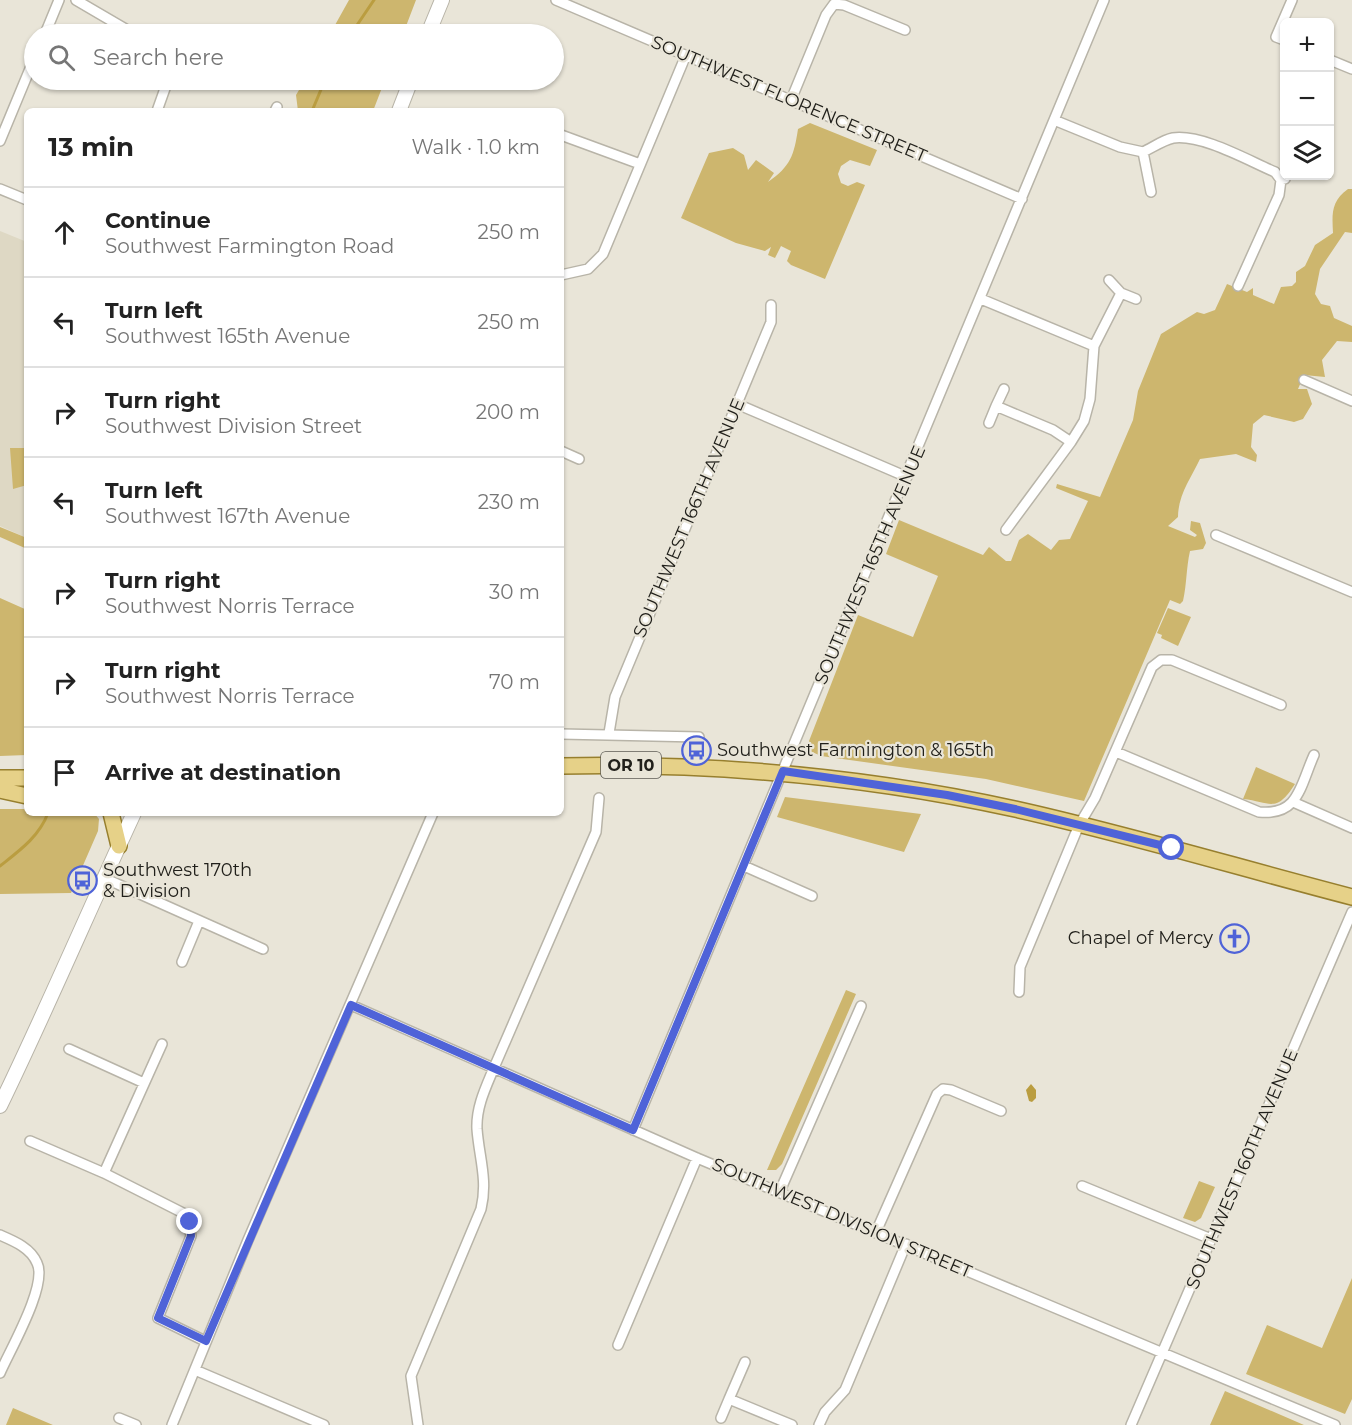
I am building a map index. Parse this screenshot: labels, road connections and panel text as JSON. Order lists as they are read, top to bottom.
{
  "streets": {
    "main road": ["OR 10"],
    "street": [
      "SOUTHWEST FLORENCE STREET",
      "SOUTHWEST 166TH AVENUE",
      "SOUTHWEST 165TH AVENUE",
      "SOUTHWEST 160TH AVENUE",
      "SOUTHWEST DIVISION STREET"
    ]
  },
  "crossings": [
    ["SOUTHWEST FLORENCE STREET", "SOUTHWEST 165TH AVENUE"],
    ["SOUTHWEST 165TH AVENUE", "OR 10"],
    ["SOUTHWEST 165TH AVENUE", "SOUTHWEST DIVISION STREET"],
    ["SOUTHWEST 160TH AVENUE", "SOUTHWEST DIVISION STREET"]
  ],
  "places": {
    "bus stop": ["Southwest Farmington & 165th", "Southwest 170th & Division"],
    "church": ["Chapel of Mercy"]
  },
  "page": {
    "map_buttons": ["+", "−"],
    "search": "Search here",
    "heading": ["13 min", "Walk · 1.0 km"],
    "list": [
      ["Continue", "Southwest Farmington Road", "250 m"],
      ["Turn left", "Southwest 165th Avenue", "250 m"],
      ["Turn right", "Southwest Division Street", "200 m"],
      ["Turn left", "Southwest 167th Avenue", "230 m"],
      ["Turn right", "Southwest Norris Terrace", "30 m"],
      ["Turn right", "Southwest Norris Terrace", "70 m"],
      "Arrive at destination"
    ]
  }
}
